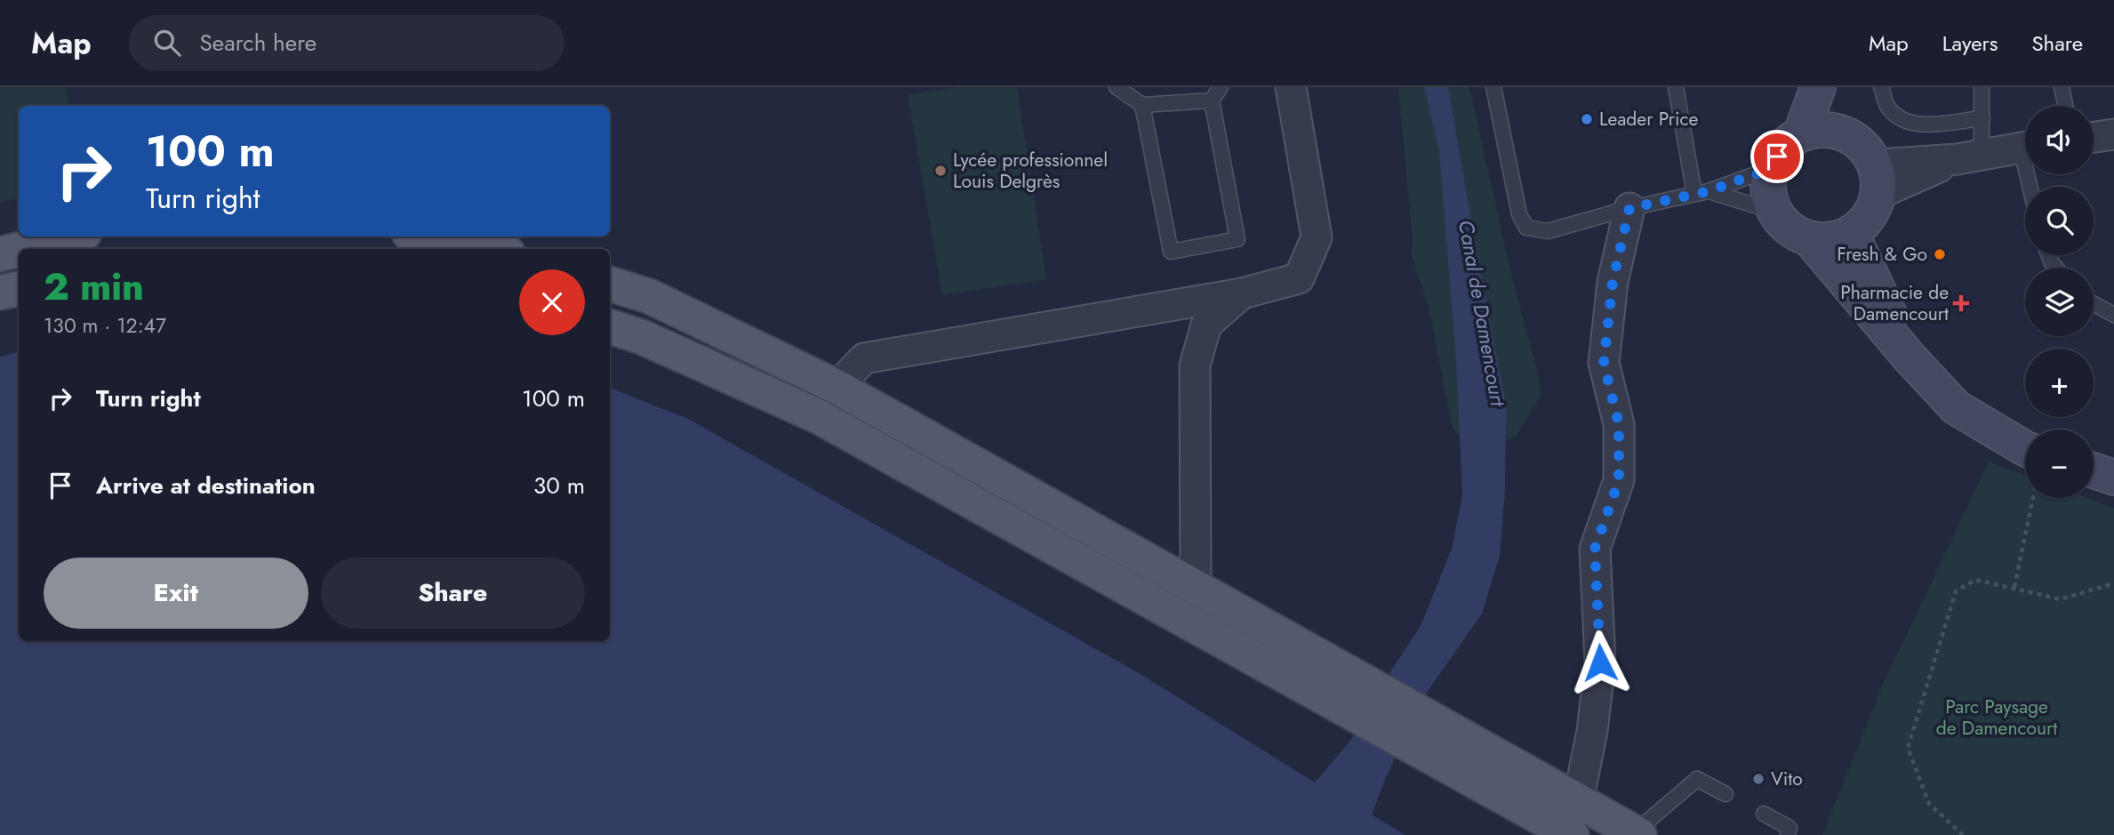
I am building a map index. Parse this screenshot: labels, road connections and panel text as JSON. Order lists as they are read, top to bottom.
{
  "water": ["Canal de Damencourt"],
  "parks": ["Parc Paysage de Damencourt"],
  "places": {
    "other": [
      "Leader Price",
      "Lycée professionnel Louis Delgrès",
      "Fresh & Go",
      "Vito"
    ],
    "health": ["Pharmacie de Damencourt"]
  },
  "page": {
    "header": "Map",
    "search": "Search here",
    "nav": ["Map", "Layers", "Share"],
    "map_buttons": ["+", "−"],
    "turn": ["100 m", "Turn right"],
    "heading": ["2 min", "130 m · 12:47"],
    "list": [
      {
        "name": "Turn right",
        "value": "100 m"
      },
      {
        "name": "Arrive at destination",
        "value": "30 m"
      }
    ],
    "buttons": ["Exit", "Share"]
  }
}
